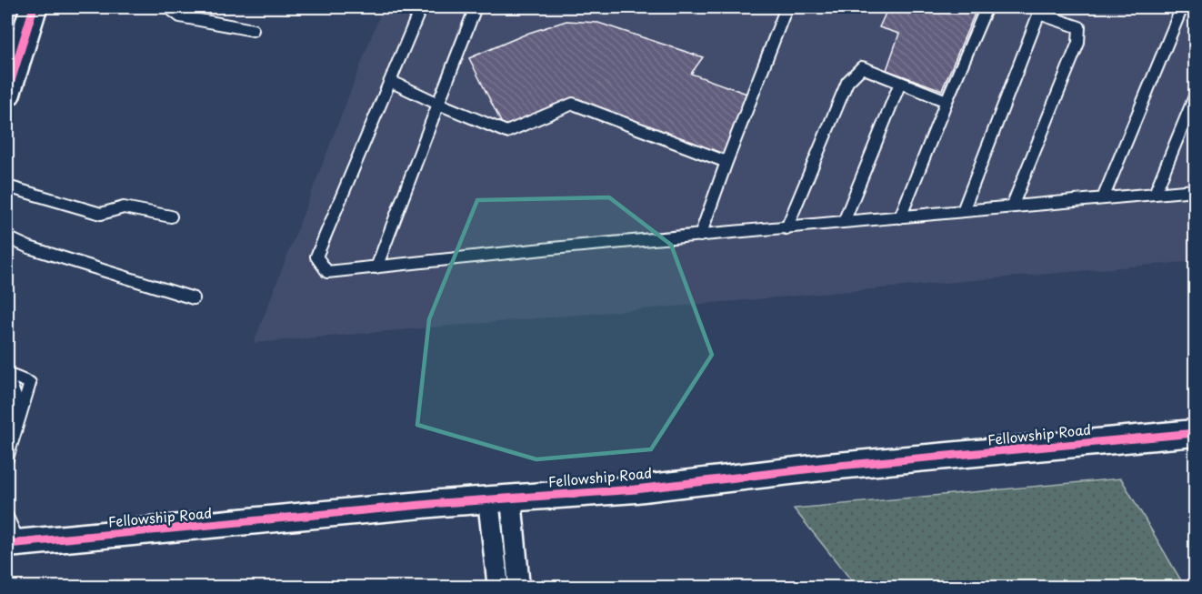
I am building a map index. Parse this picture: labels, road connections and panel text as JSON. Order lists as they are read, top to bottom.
{
  "streets": {
    "street": ["Fellowship Road"]
  }
}
